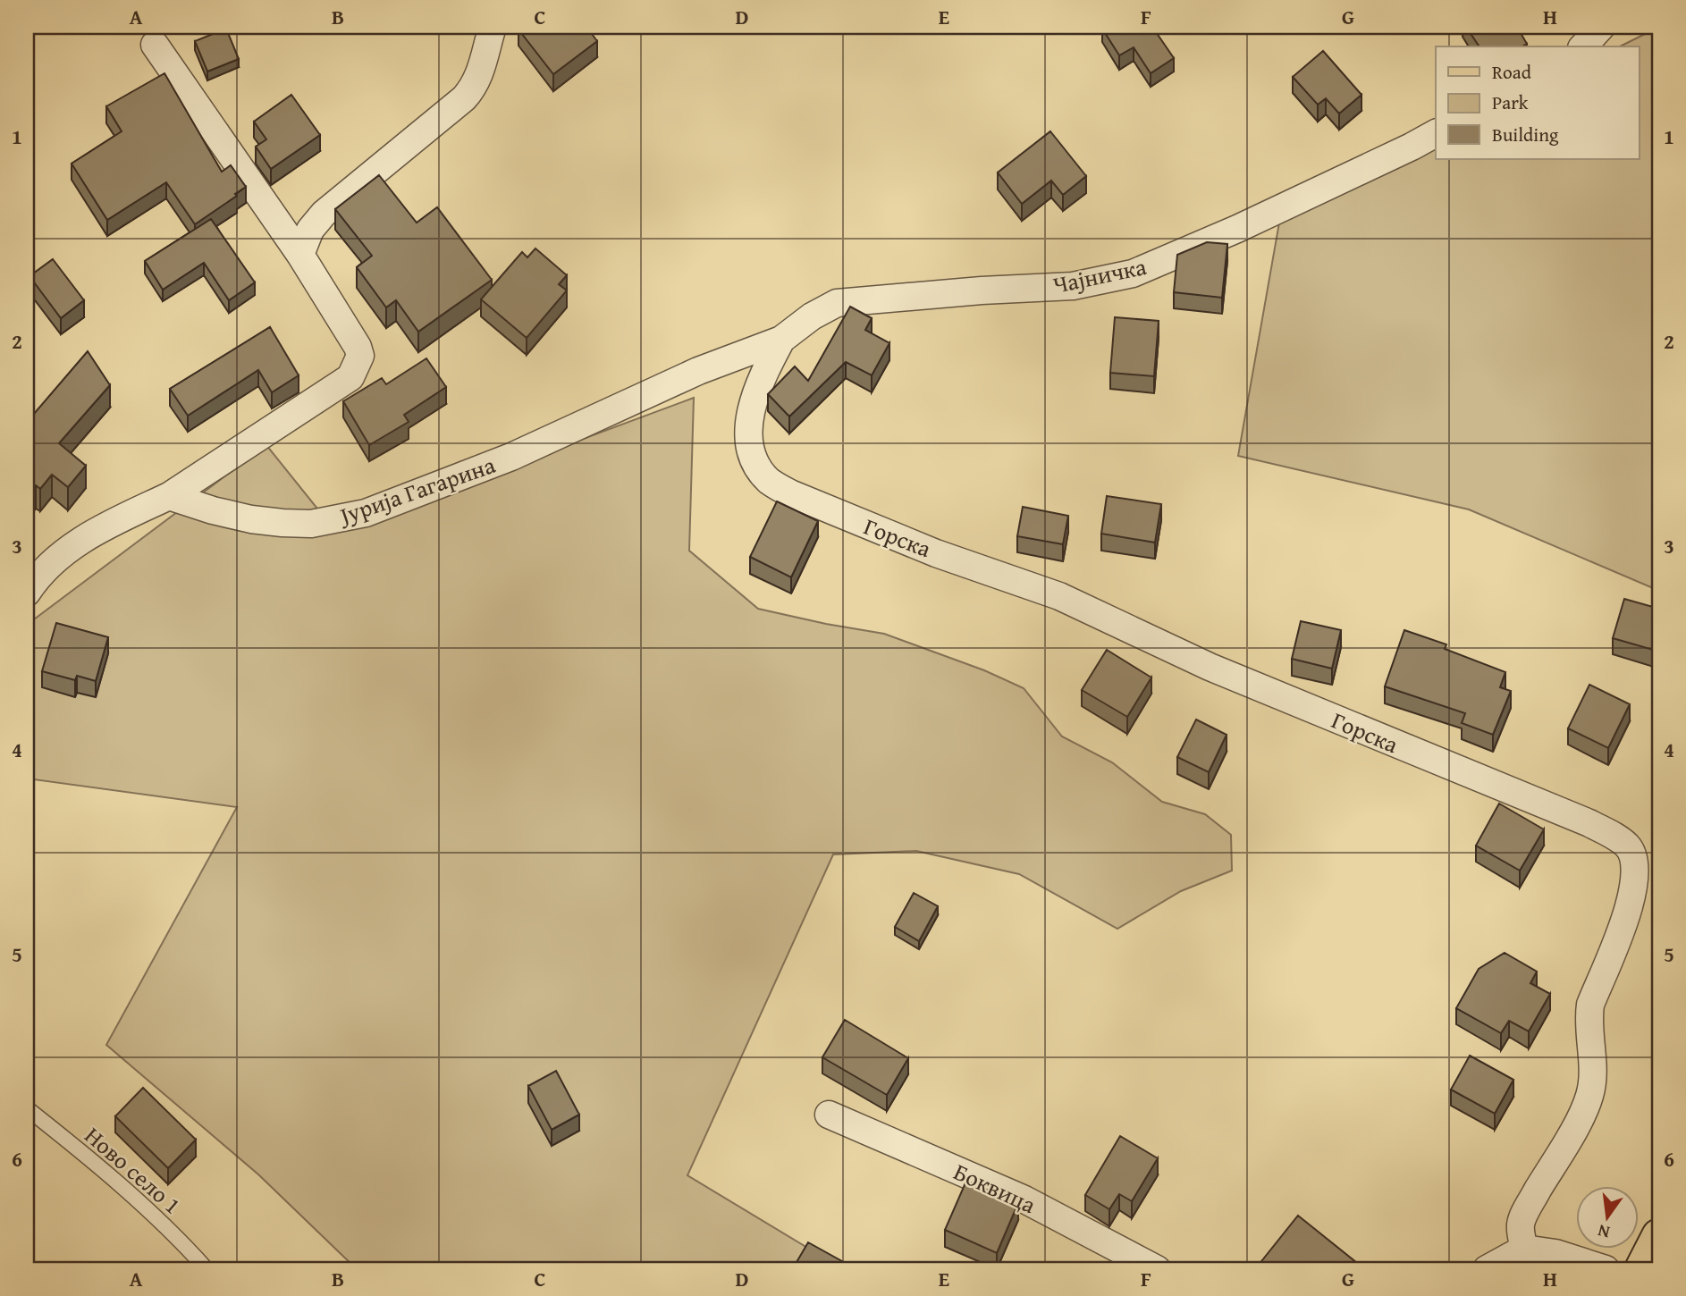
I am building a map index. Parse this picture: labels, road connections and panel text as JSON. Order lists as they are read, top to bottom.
{
  "streets": {
    "street": [
      "Чајничка",
      "Јурија Гагарина",
      "Горска",
      "Боквица"
    ],
    "lane": ["Ново село 1"]
  },
  "crossings": [
    ["Чајничка", "Јурија Гагарина"],
    ["Чајничка", "Горска"],
    ["Јурија Гагарина", "Горска"]
  ],
  "legend": ["Road", "Park", "Building"],
  "north": "bottom",
  "grid": {
    "columns": [
      "A",
      "B",
      "C",
      "D",
      "E",
      "F",
      "G",
      "H"
    ],
    "rows": [
      "1",
      "2",
      "3",
      "4",
      "5",
      "6"
    ]
  }
}
